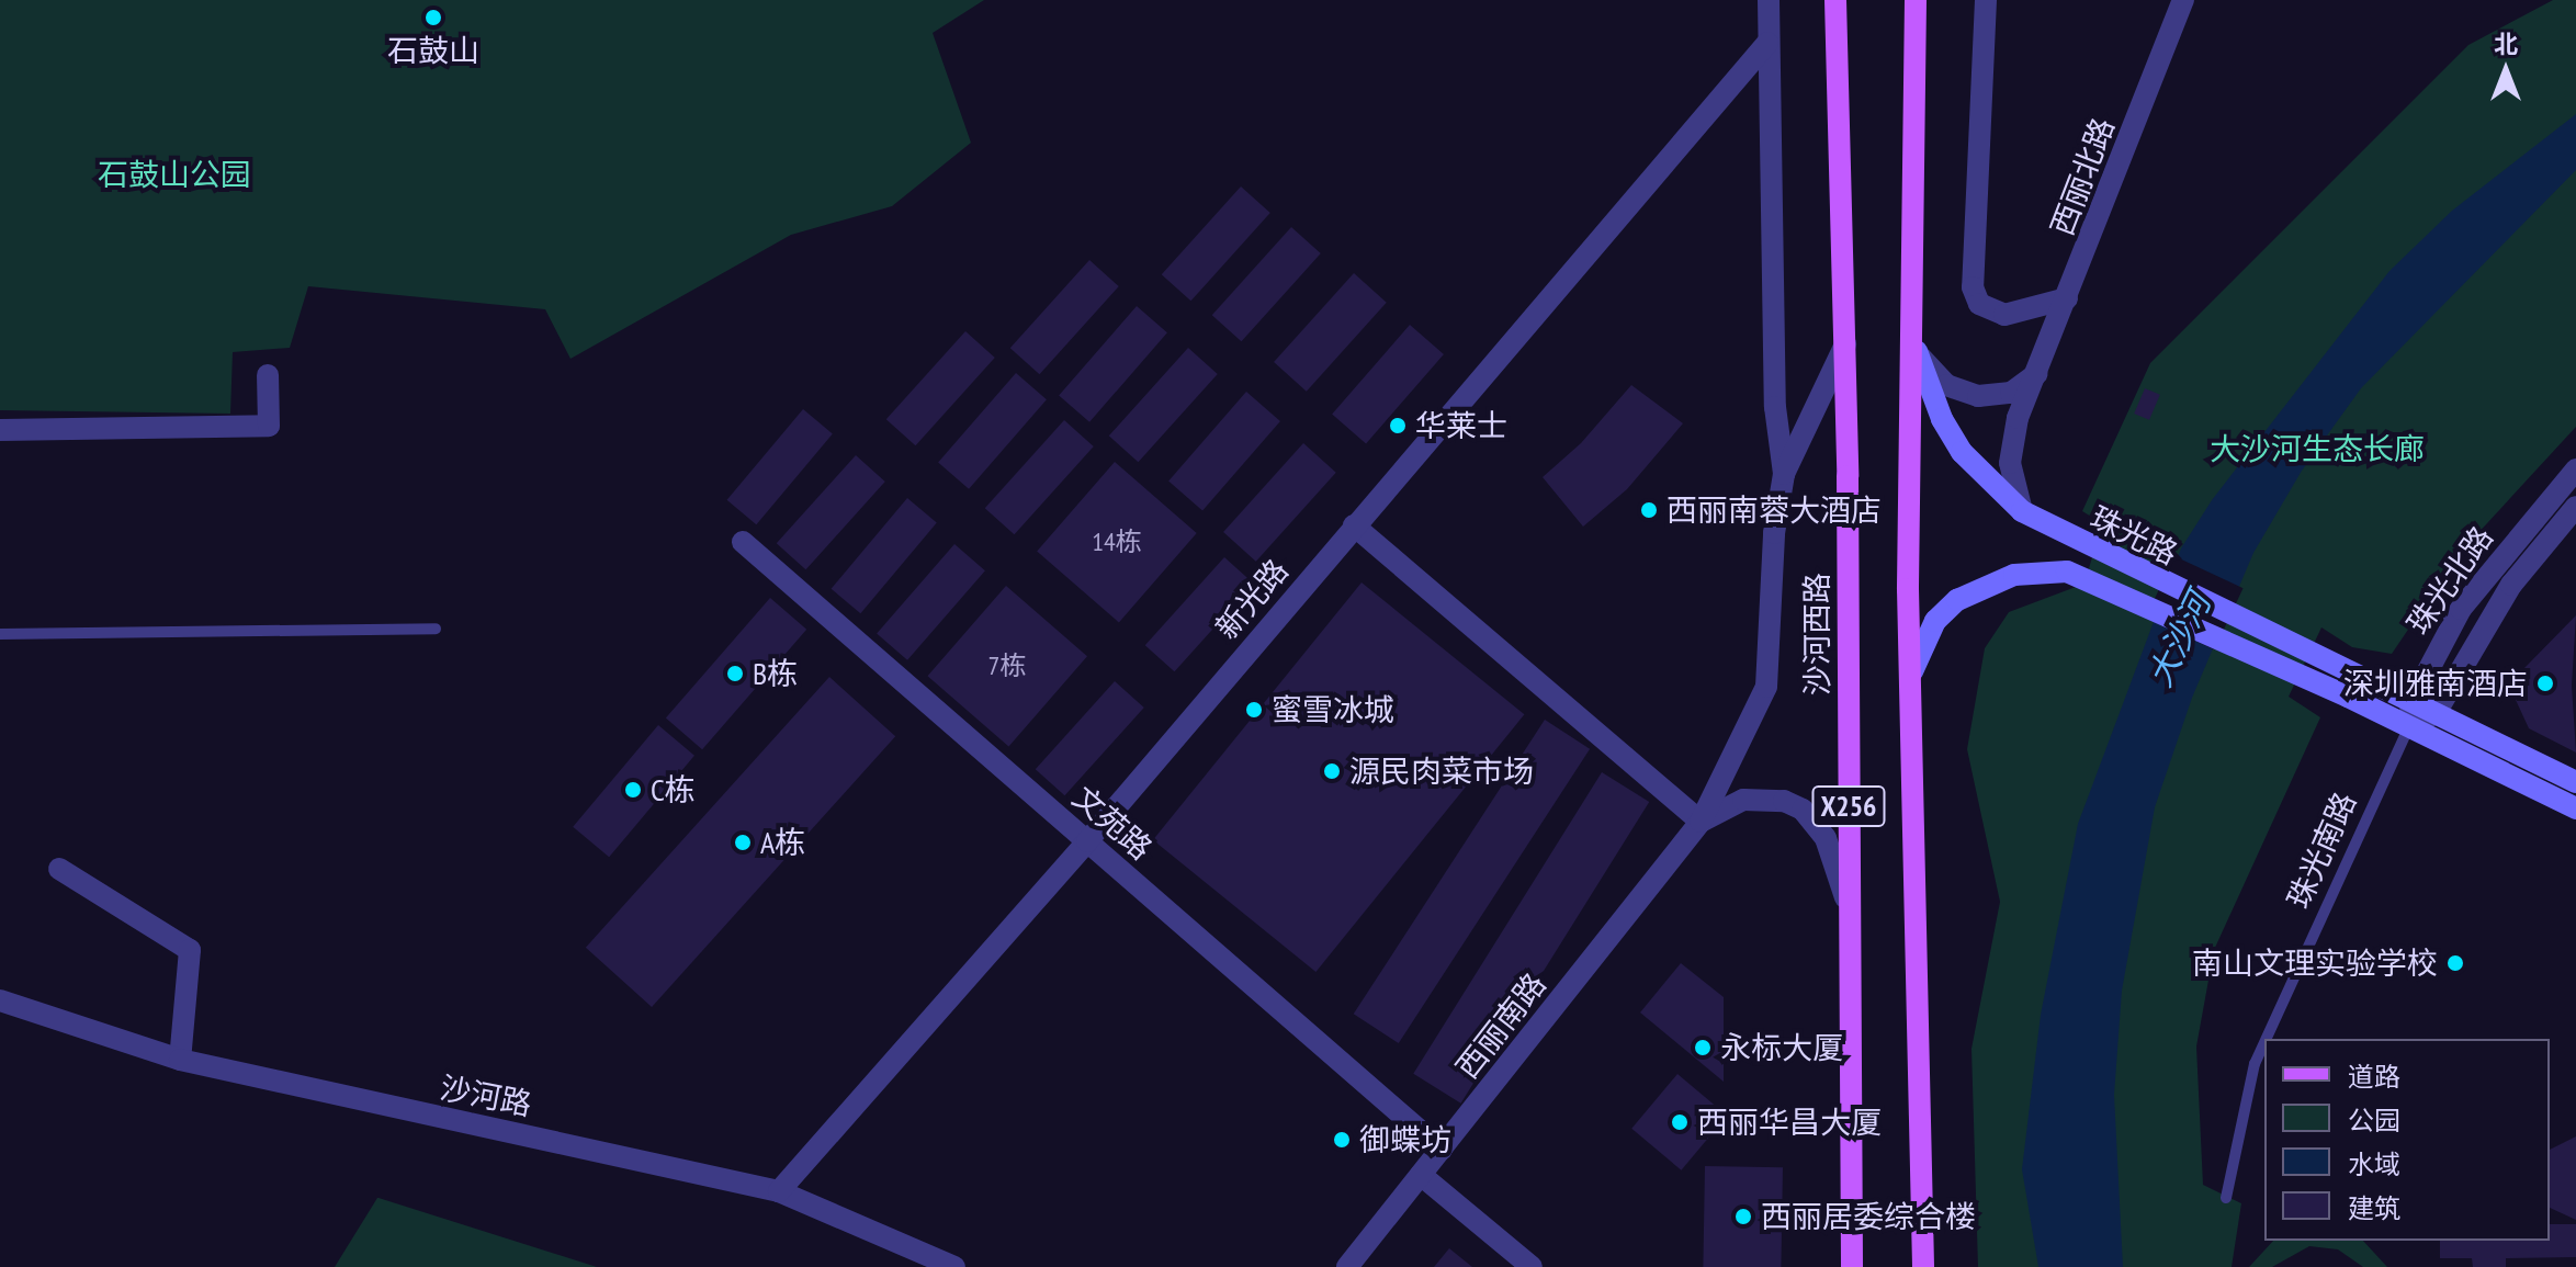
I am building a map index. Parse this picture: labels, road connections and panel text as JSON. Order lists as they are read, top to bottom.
{
  "streets": {
    "main road": ["珠光路", "沙河西路", "X256"],
    "street": [
      "西丽北路",
      "珠光北路",
      "新光路",
      "文苑路",
      "西丽南路",
      "沙河路"
    ],
    "lane": ["珠光南路"]
  },
  "crossings": [
    ["西丽北路", "珠光路"],
    ["珠光路", "珠光北路"],
    ["珠光路", "X256"],
    ["珠光路", "珠光南路"],
    ["珠光北路", "珠光南路"],
    ["新光路", "文苑路"],
    ["新光路", "沙河路"],
    ["沙河西路", "西丽南路"],
    ["文苑路", "西丽南路"]
  ],
  "water": ["大沙河"],
  "parks": ["石鼓山公园", "大沙河生态长廊"],
  "places": [
    "石鼓山",
    "华莱士",
    "西丽南蓉大酒店",
    "B栋",
    "深圳雅南酒店",
    "蜜雪冰城",
    "源民肉菜市场",
    "C栋",
    "A栋",
    "南山文理实验学校",
    "永标大厦",
    "西丽华昌大厦",
    "御蝶坊",
    "西丽居委综合楼"
  ],
  "house_numbers": ["14栋", "7栋"],
  "legend": [
    "道路",
    "公园",
    "水域",
    "建筑"
  ],
  "north": "top"
}
